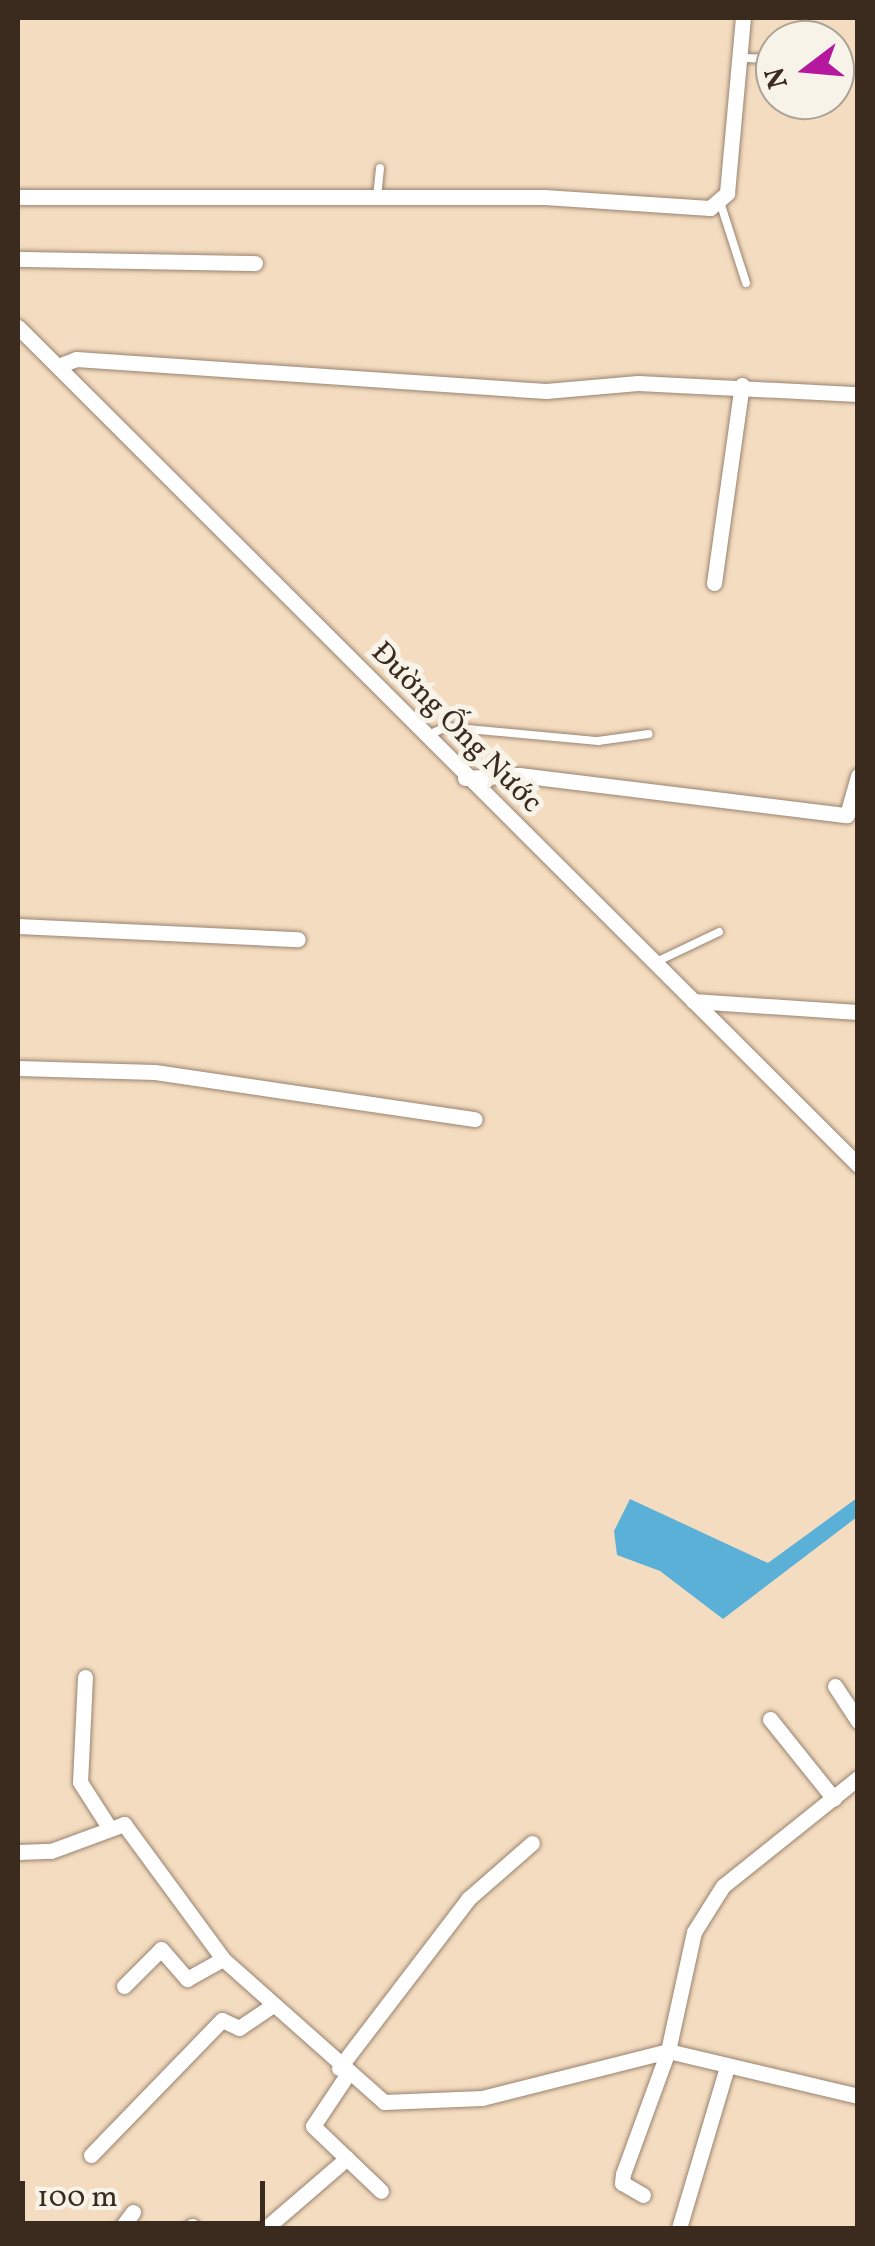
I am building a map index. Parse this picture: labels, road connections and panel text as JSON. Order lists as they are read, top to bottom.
{
  "streets": {
    "street": ["Đường Ống Nước"]
  },
  "scale_bar": "100 m",
  "north": "left"
}
